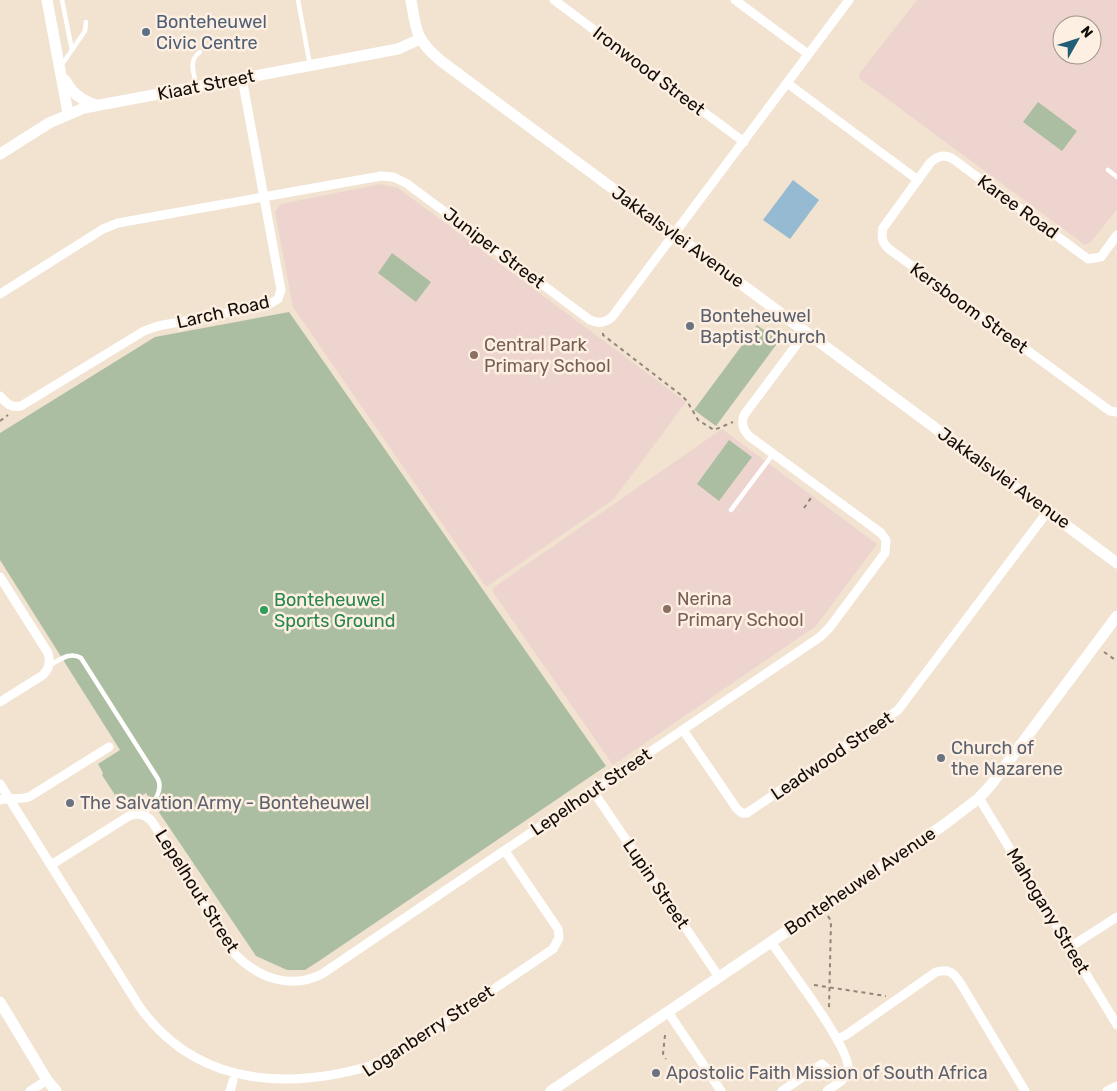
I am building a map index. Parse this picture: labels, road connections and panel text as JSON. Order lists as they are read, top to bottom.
{
  "streets": {
    "street": [
      "Ironwood Street",
      "Kiaat Street",
      "Karee Road",
      "Jakkalsvlei Avenue",
      "Juniper Street",
      "Kersboom Street",
      "Larch Road",
      "Leadwood Street",
      "Lepelhout Street",
      "Bonteheuwel Avenue",
      "Lupin Street",
      "Mahogany Street",
      "Loganberry Street"
    ]
  },
  "crossings": [
    ["Kiaat Street", "Jakkalsvlei Avenue"],
    ["Kiaat Street", "Larch Road"],
    ["Karee Road", "Kersboom Street"],
    ["Jakkalsvlei Avenue", "Leadwood Street"],
    ["Juniper Street", "Larch Road"],
    ["Leadwood Street", "Lepelhout Street"],
    ["Lepelhout Street", "Lupin Street"],
    ["Lepelhout Street", "Loganberry Street"],
    ["Bonteheuwel Avenue", "Lupin Street"],
    ["Bonteheuwel Avenue", "Mahogany Street"]
  ],
  "places": [
    "Bonteheuwel Civic Centre",
    "Bonteheuwel Baptist Church",
    "Central Park Primary School",
    "Nerina Primary School",
    "Bonteheuwel Sports Ground",
    "Church of the Nazarene",
    "The Salvation Army - Bonteheuwel",
    "Apostolic Faith Mission of South Africa"
  ],
  "north": "top right"
}
